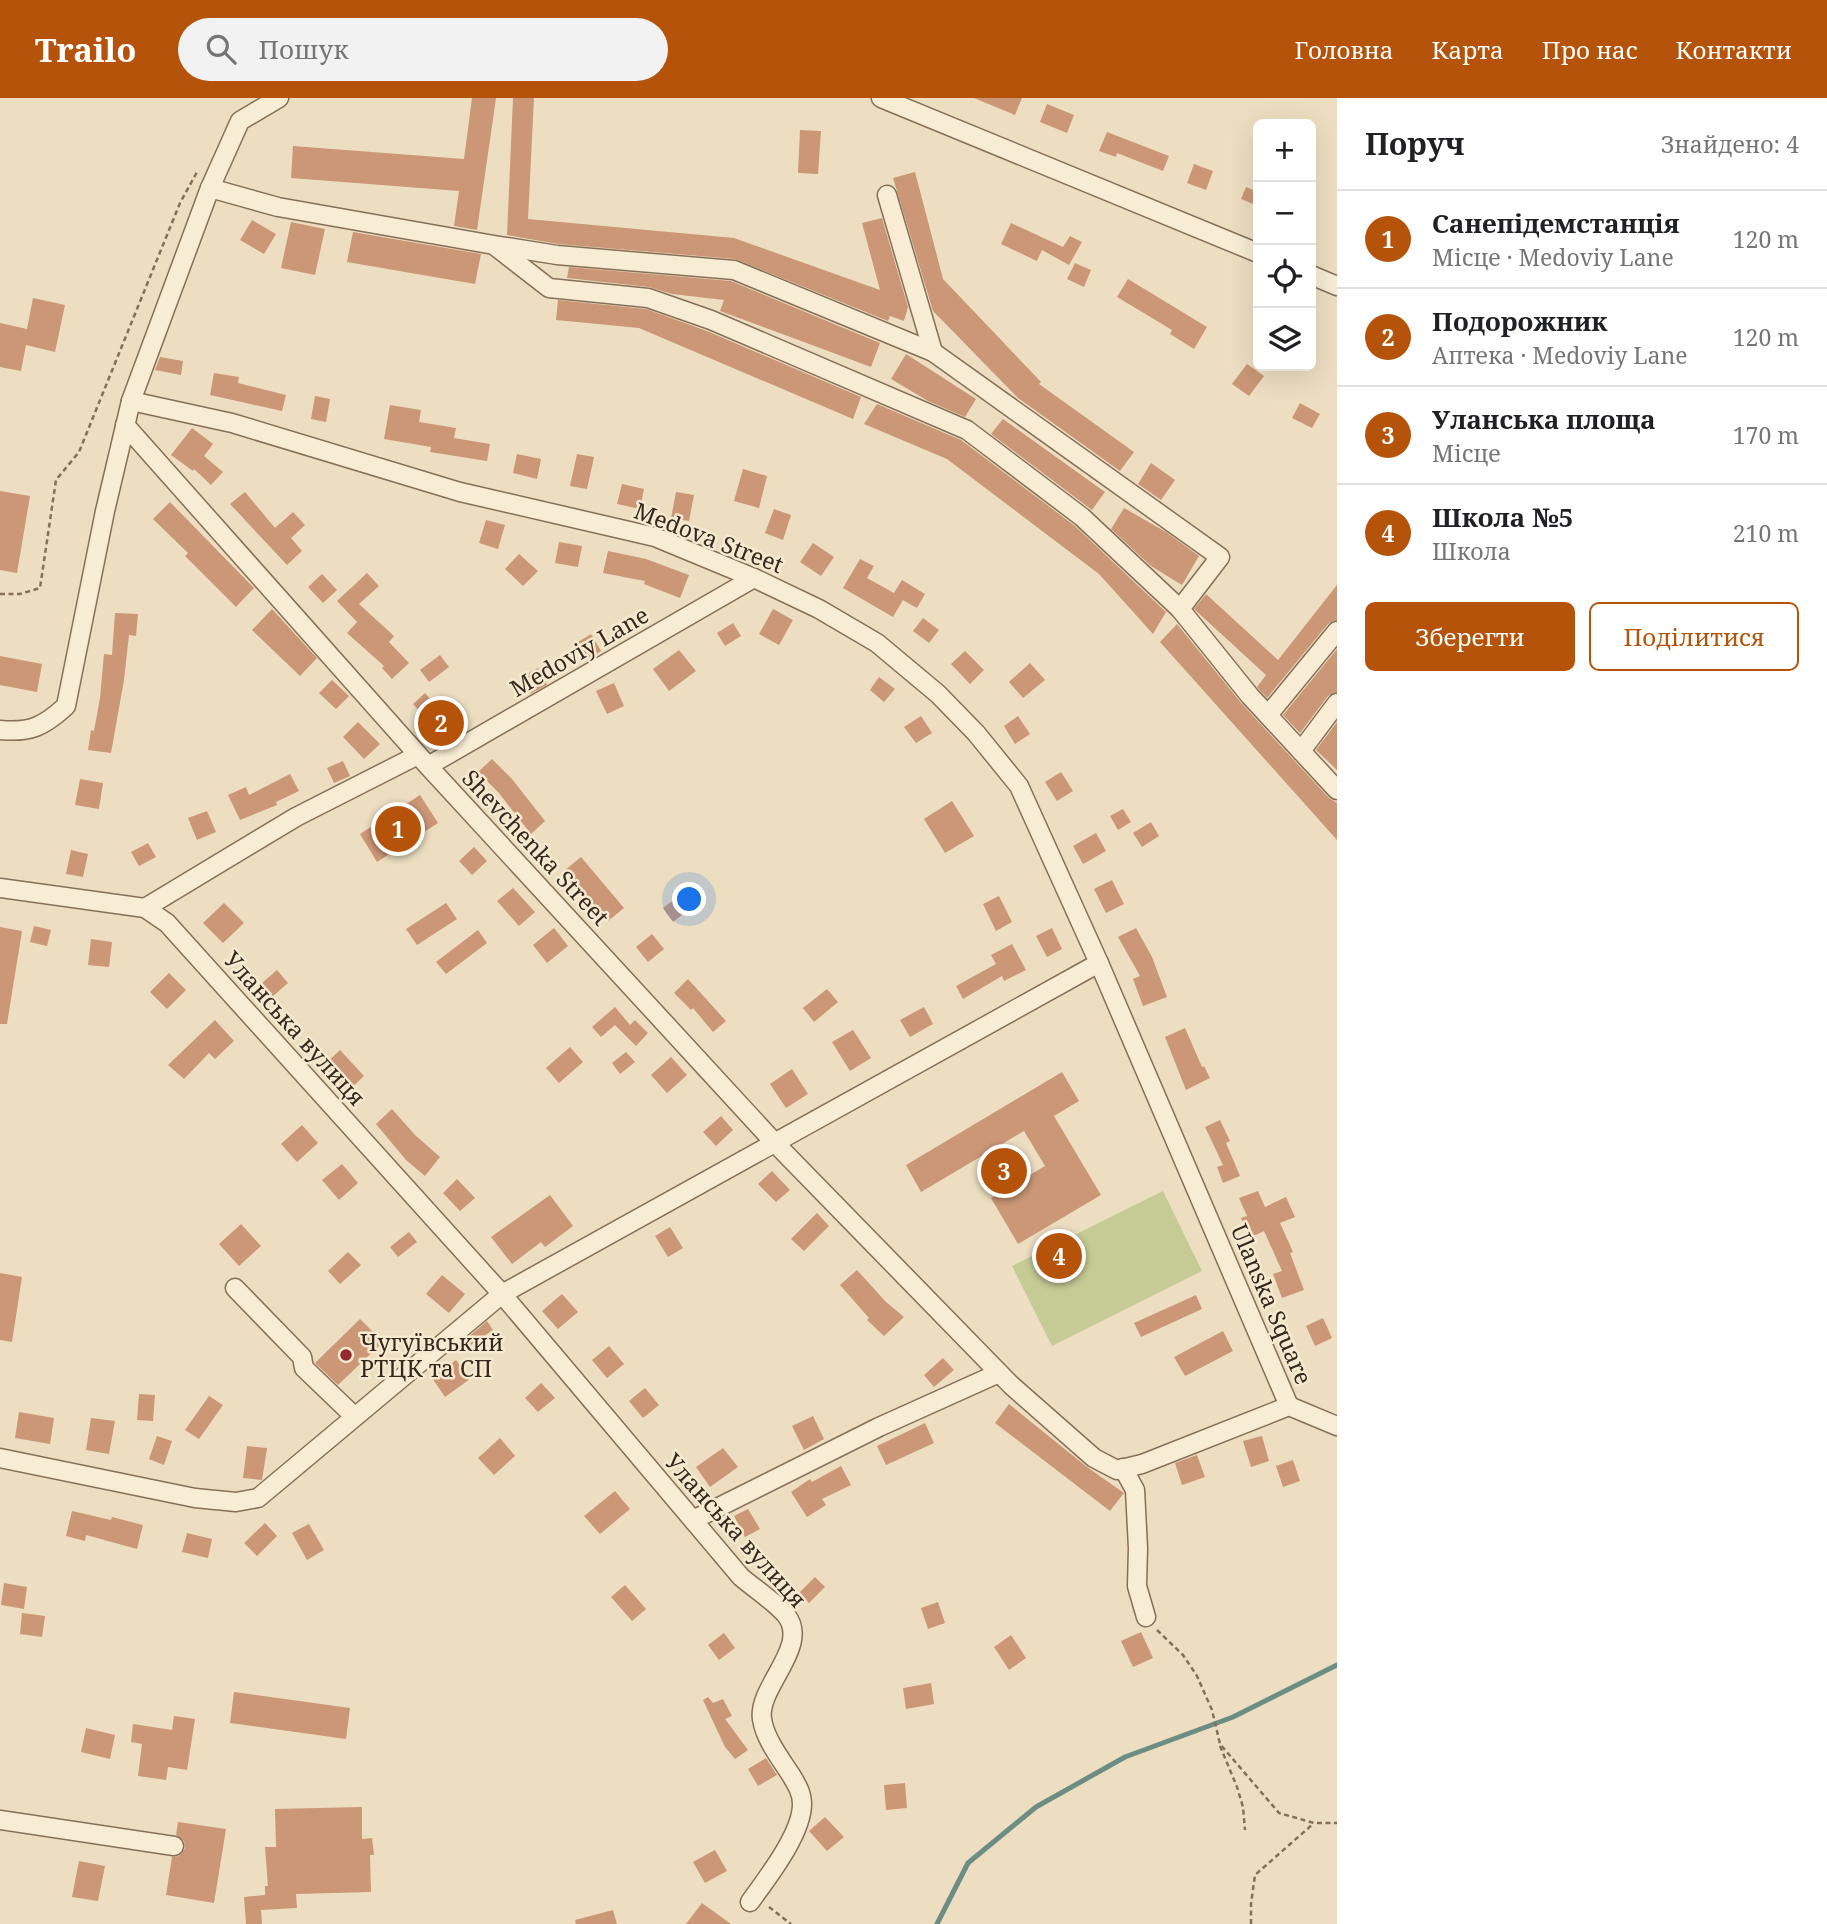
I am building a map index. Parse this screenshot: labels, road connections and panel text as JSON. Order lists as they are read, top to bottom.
{
  "streets": {
    "street": [
      "Medova Street",
      "Medoviy Lane",
      "Shevchenka Street",
      "Уланська вулиця",
      "Ulanska Square"
    ]
  },
  "crossings": [
    ["Medova Street", "Medoviy Lane"],
    ["Medova Street", "Ulanska Square"],
    ["Medoviy Lane", "Shevchenka Street"],
    ["Medoviy Lane", "Уланська вулиця"]
  ],
  "places": ["Чугуївський РТЦК та СП"],
  "page": {
    "header": "Trailo",
    "search": "Пошук",
    "nav": [
      "Головна",
      "Карта",
      "Про нас",
      "Контакти"
    ],
    "heading": ["Поруч", "Знайдено: 4"],
    "map_buttons": ["+", "−"],
    "list": [
      {
        "mark": "1",
        "name": "Санепідемстанція",
        "note": "Місце · Medoviy Lane",
        "value": "120 m"
      },
      {
        "mark": "2",
        "name": "Подорожник",
        "note": "Аптека · Medoviy Lane",
        "value": "120 m"
      },
      {
        "mark": "3",
        "name": "Уланська площа",
        "note": "Місце",
        "value": "170 m"
      },
      {
        "mark": "4",
        "name": "Школа №5",
        "note": "Школа",
        "value": "210 m"
      }
    ],
    "buttons": ["Зберегти", "Поділитися"],
    "pins": [
      "2",
      "1",
      "3",
      "4"
    ]
  }
}
